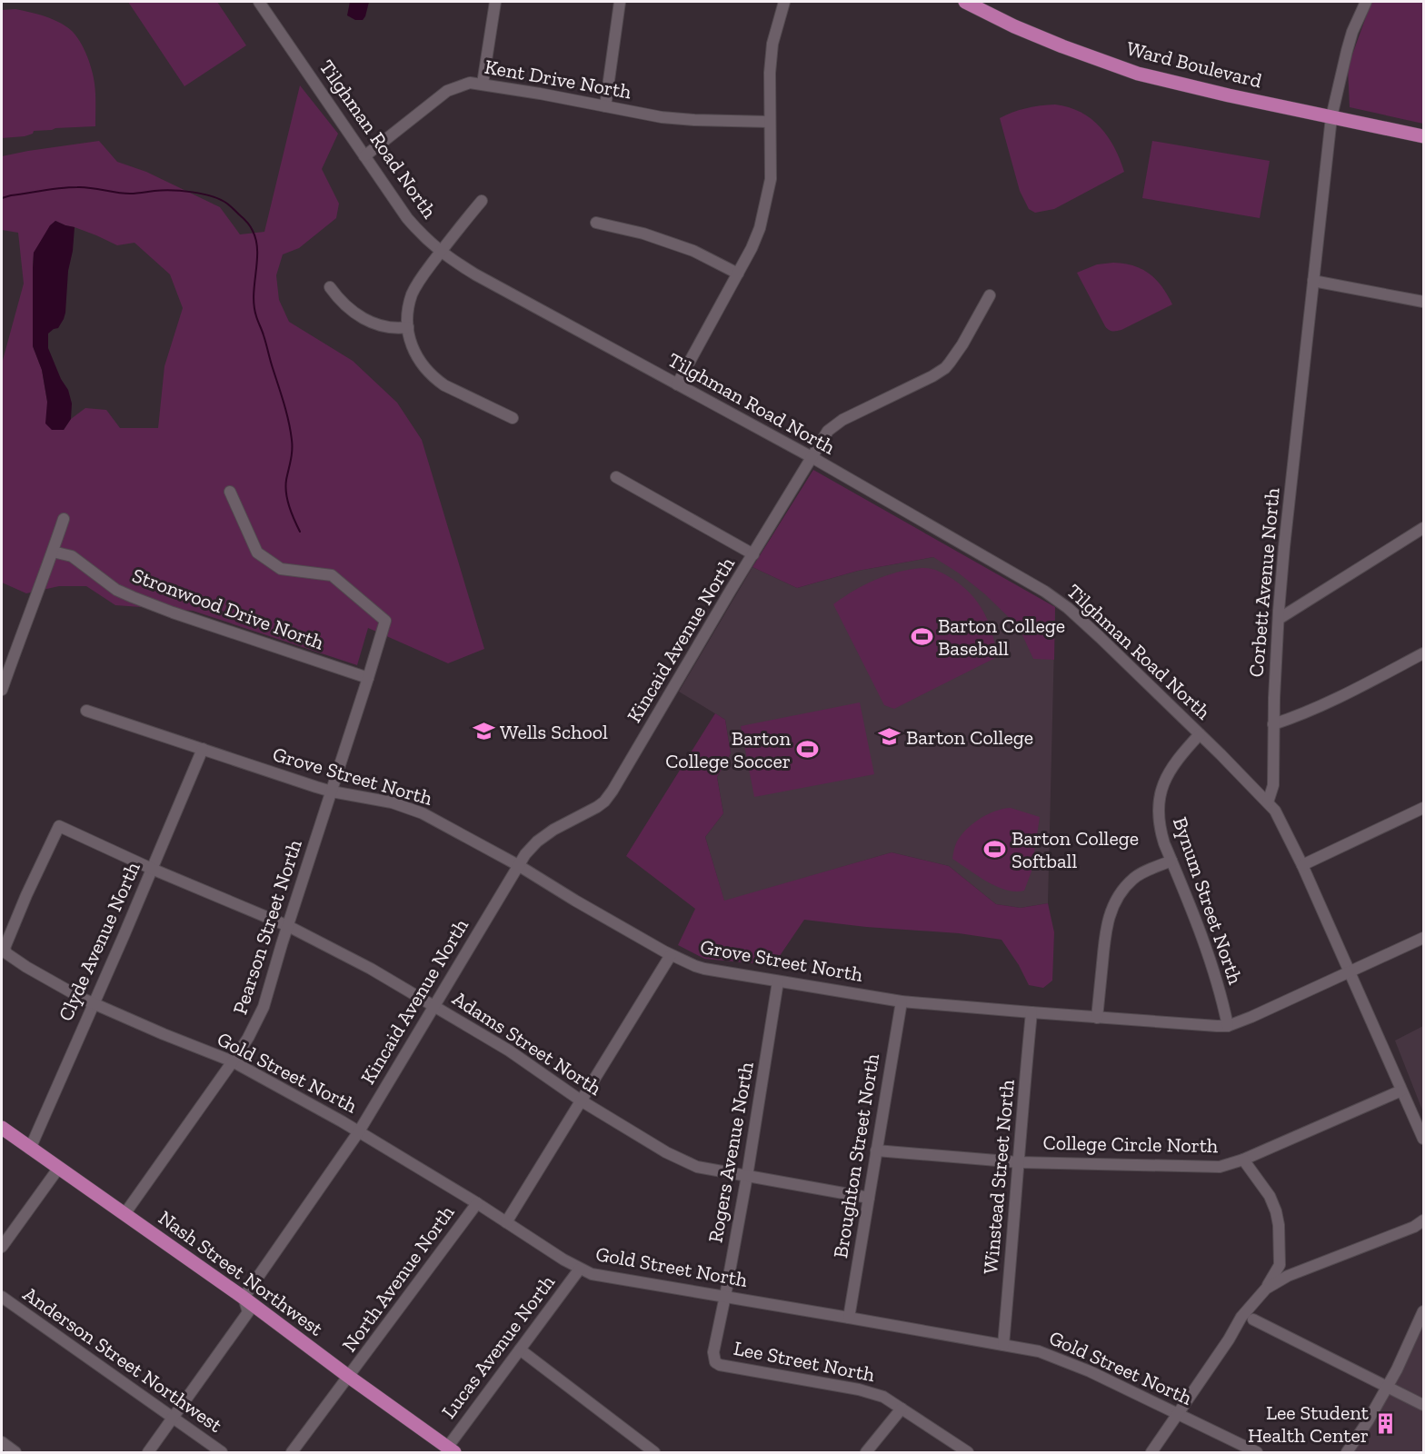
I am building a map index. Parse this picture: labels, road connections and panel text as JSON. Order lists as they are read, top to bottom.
{
  "streets": {
    "main road": ["Ward Boulevard", "Nash Street Northwest"],
    "street": [
      "Kent Drive North",
      "Tilghman Road North",
      "Corbett Avenue North",
      "Stronwood Drive North",
      "Kincaid Avenue North",
      "Grove Street North",
      "Bynum Street North",
      "Pearson Street North",
      "Clyde Avenue North",
      "Adams Street North",
      "Gold Street North",
      "College Circle North",
      "Rogers Avenue North",
      "Broughton Street North",
      "Winstead Street North",
      "North Avenue North",
      "Lucas Avenue North",
      "Anderson Street Northwest",
      "Lee Street North"
    ]
  },
  "crossings": [
    ["Ward Boulevard", "Corbett Avenue North"],
    ["Kent Drive North", "Tilghman Road North"],
    ["Tilghman Road North", "Corbett Avenue North"],
    ["Tilghman Road North", "Kincaid Avenue North"],
    ["Tilghman Road North", "Bynum Street North"],
    ["Stronwood Drive North", "Pearson Street North"],
    ["Kincaid Avenue North", "Grove Street North"],
    ["Kincaid Avenue North", "Adams Street North"],
    ["Kincaid Avenue North", "Gold Street North"],
    ["Kincaid Avenue North", "Nash Street Northwest"],
    ["Grove Street North", "Bynum Street North"],
    ["Grove Street North", "Pearson Street North"],
    ["Grove Street North", "Clyde Avenue North"],
    ["Grove Street North", "Rogers Avenue North"],
    ["Grove Street North", "Broughton Street North"],
    ["Grove Street North", "Winstead Street North"],
    ["Pearson Street North", "Adams Street North"],
    ["Pearson Street North", "Gold Street North"],
    ["Pearson Street North", "Nash Street Northwest"],
    ["Clyde Avenue North", "Adams Street North"],
    ["Clyde Avenue North", "Gold Street North"],
    ["Clyde Avenue North", "Nash Street Northwest"],
    ["Adams Street North", "Gold Street North"],
    ["Adams Street North", "Rogers Avenue North"],
    ["Adams Street North", "Broughton Street North"],
    ["Gold Street North", "Rogers Avenue North"],
    ["Gold Street North", "Broughton Street North"],
    ["Gold Street North", "Winstead Street North"],
    ["Gold Street North", "North Avenue North"],
    ["Gold Street North", "Lucas Avenue North"],
    ["College Circle North", "Broughton Street North"],
    ["College Circle North", "Winstead Street North"],
    ["Rogers Avenue North", "Lee Street North"],
    ["Nash Street Northwest", "North Avenue North"],
    ["Nash Street Northwest", "Lucas Avenue North"]
  ],
  "places": {
    "sports": ["Barton College Baseball", "Barton College Soccer", "Barton College Softball"],
    "school or university": ["Wells School", "Barton College"],
    "building": ["Lee Student Health Center"]
  }
}
